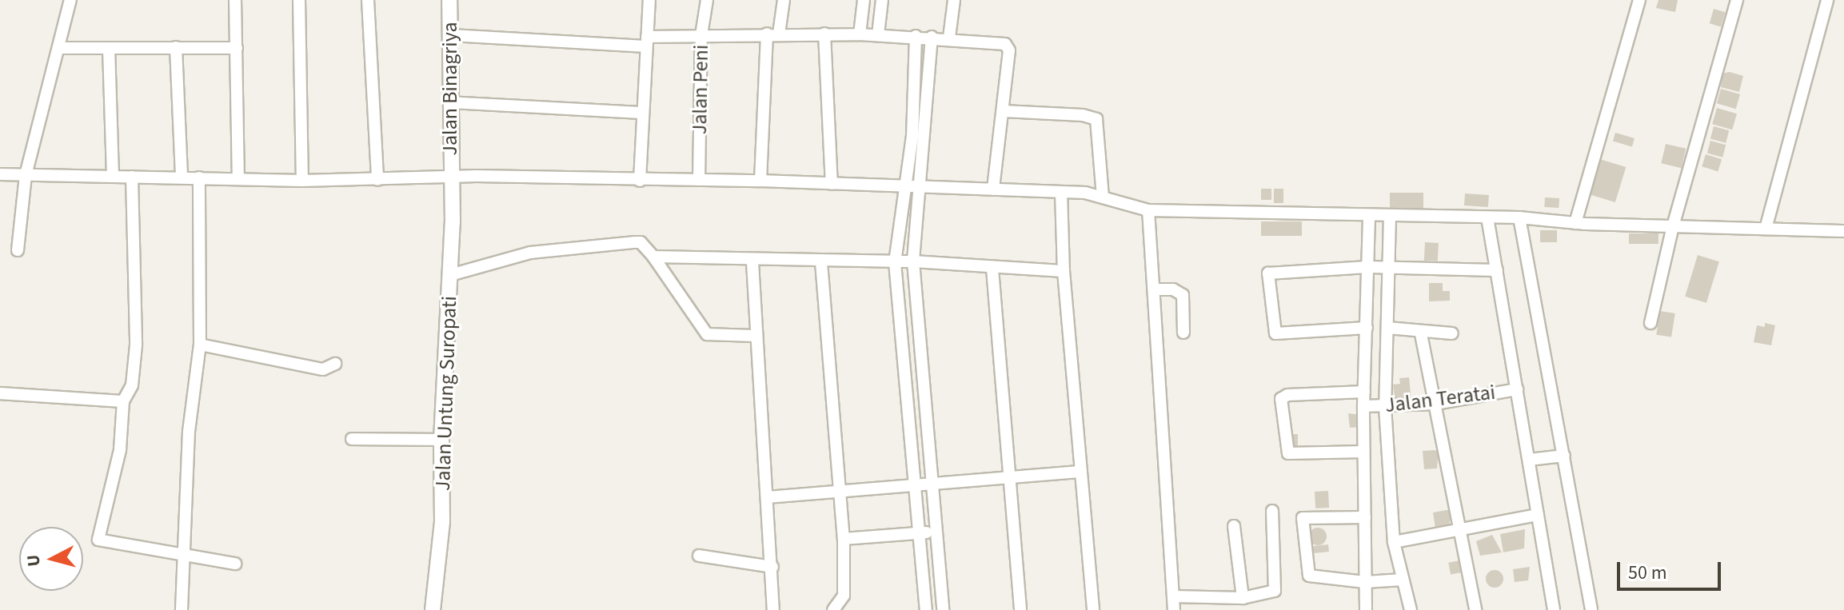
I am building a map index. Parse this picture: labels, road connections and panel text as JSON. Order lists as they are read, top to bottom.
{
  "streets": {
    "street": [
      "Jalan Binagriya",
      "Jalan Peni",
      "Jalan Untung Suropati",
      "Jalan Teratai"
    ]
  },
  "crossings": [
    ["Jalan Binagriya", "Jalan Untung Suropati"]
  ],
  "scale_bar": "50 m",
  "north": "left"
}
